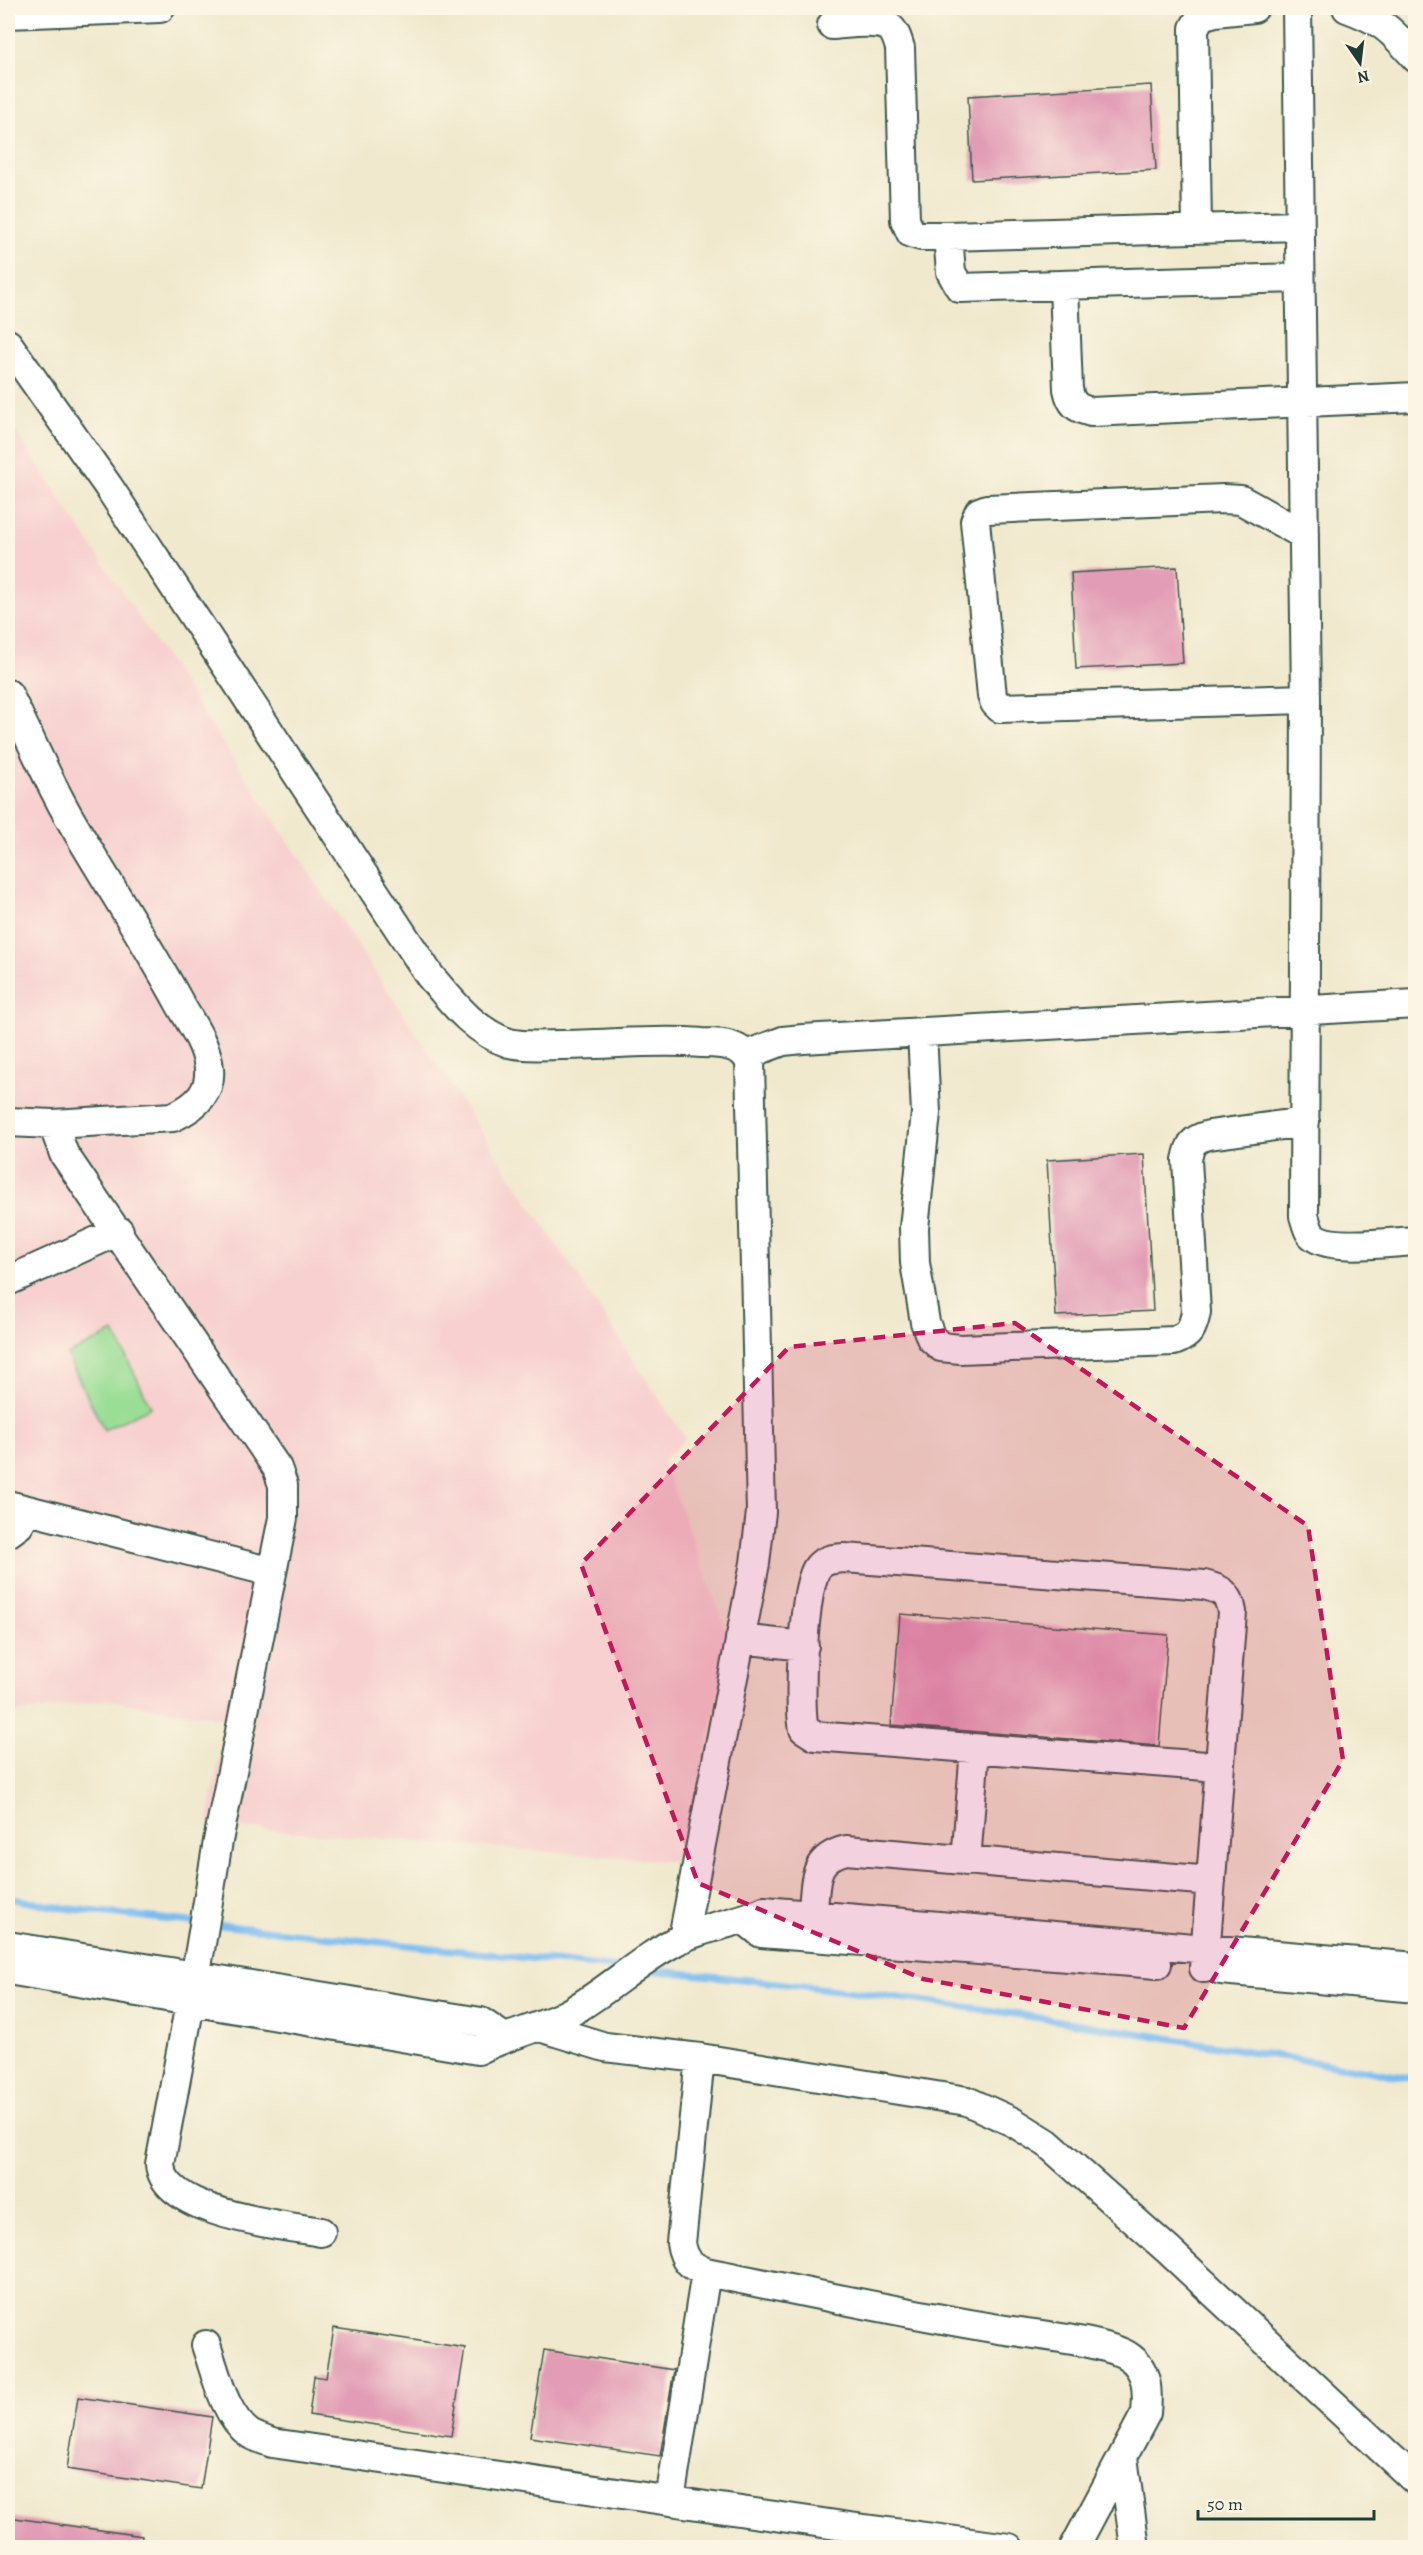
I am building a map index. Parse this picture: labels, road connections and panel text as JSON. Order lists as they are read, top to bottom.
{
  "scale_bar": "50 m",
  "north": "bottom"
}
